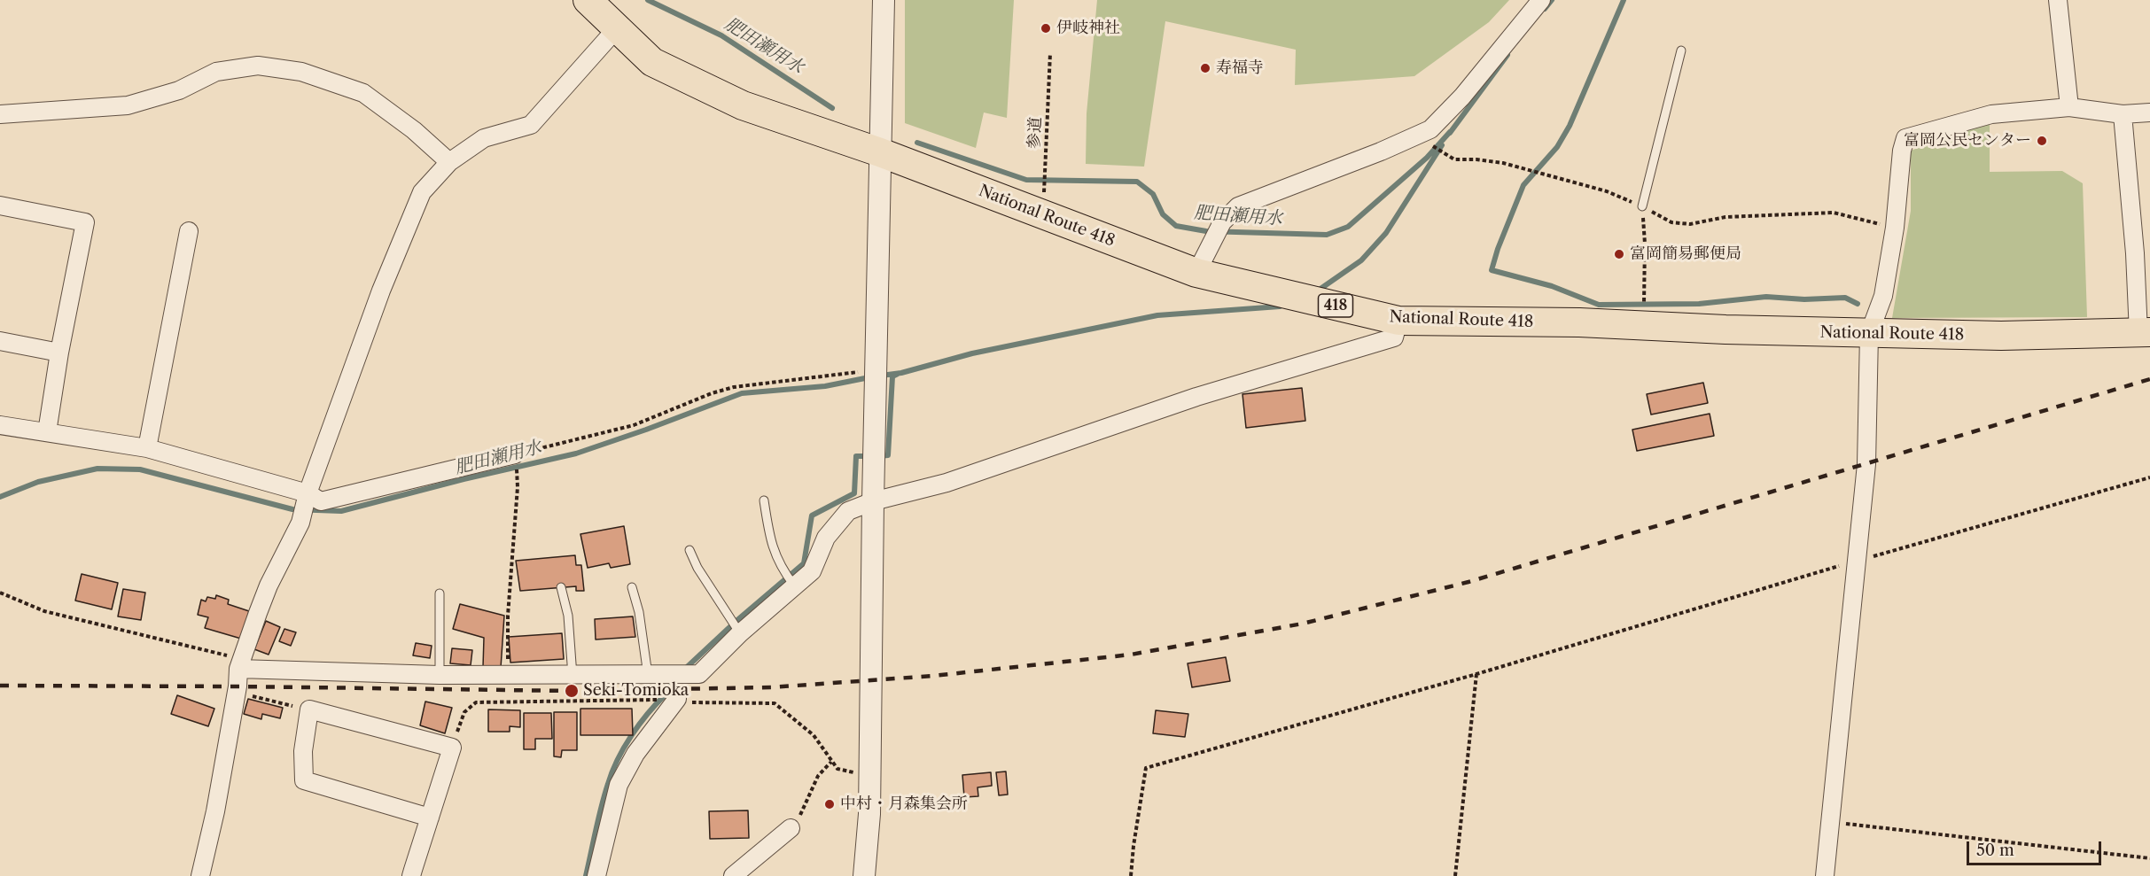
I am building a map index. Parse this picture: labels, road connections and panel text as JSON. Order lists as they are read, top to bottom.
{
  "streets": {
    "highway": ["National Route 418", "418"],
    "path": ["参道"]
  },
  "crossings": [
    ["参道", "National Route 418"]
  ],
  "water": ["肥田瀬用水"],
  "places": [
    "伊岐神社",
    "寿福寺",
    "富岡公民センター",
    "富岡簡易郵便局",
    "Seki-Tomioka",
    "中村・月森集会所"
  ],
  "scale_bar": "50 m"
}
